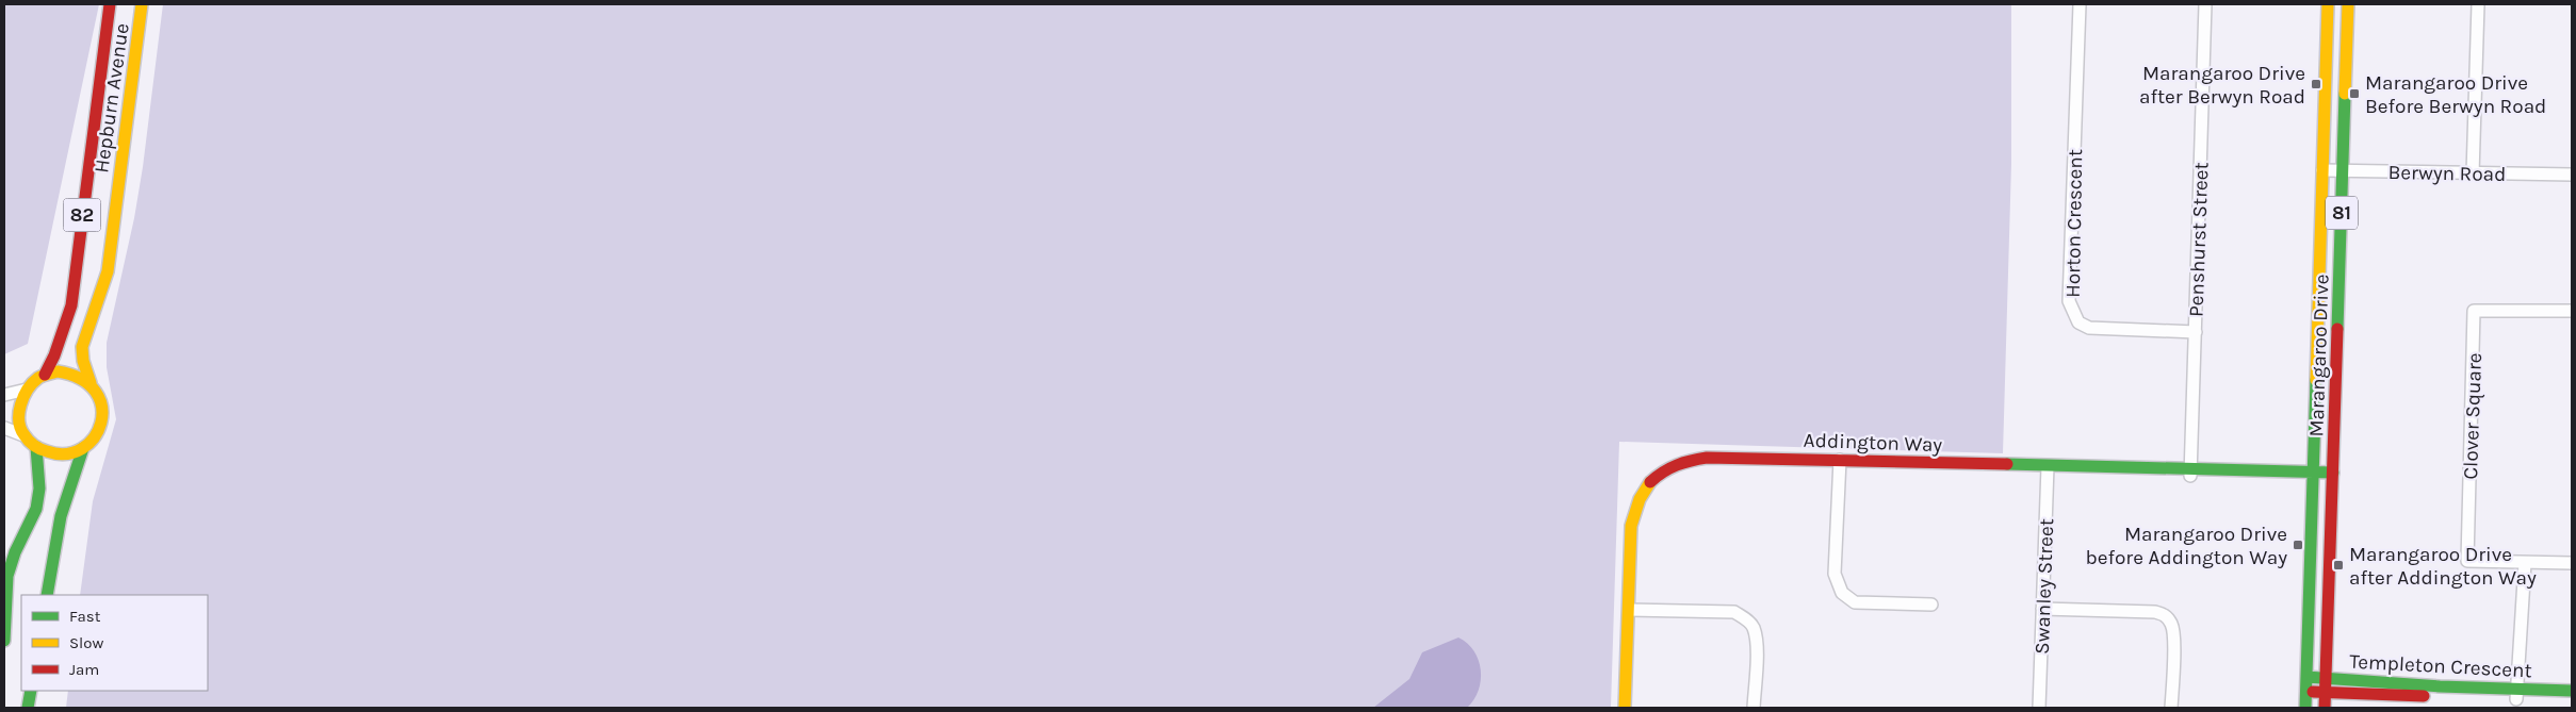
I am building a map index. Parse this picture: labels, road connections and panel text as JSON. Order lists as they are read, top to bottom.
{
  "streets": {
    "main road": [
      "Hepburn Avenue",
      "81",
      "82",
      "Marangaroo Drive",
      "Addington Way",
      "Templeton Crescent"
    ],
    "street": [
      "Berwyn Road",
      "Horton Crescent",
      "Penshurst Street",
      "Clover Square",
      "Swanley Street"
    ]
  },
  "crossings": [
    ["Hepburn Avenue", "82"],
    ["Berwyn Road", "Marangaroo Drive"],
    ["Horton Crescent", "Penshurst Street"],
    ["Penshurst Street", "Addington Way"],
    ["Marangaroo Drive", "Addington Way"],
    ["Marangaroo Drive", "Templeton Crescent"],
    ["Addington Way", "Swanley Street"]
  ],
  "places": {
    "transit": [
      "Marangaroo Drive after Berwyn Road",
      "Marangaroo Drive Before Berwyn Road",
      "Marangaroo Drive before Addington Way",
      "Marangaroo Drive after Addington Way"
    ]
  },
  "legend": ["Fast", "Slow", "Jam"]
}
